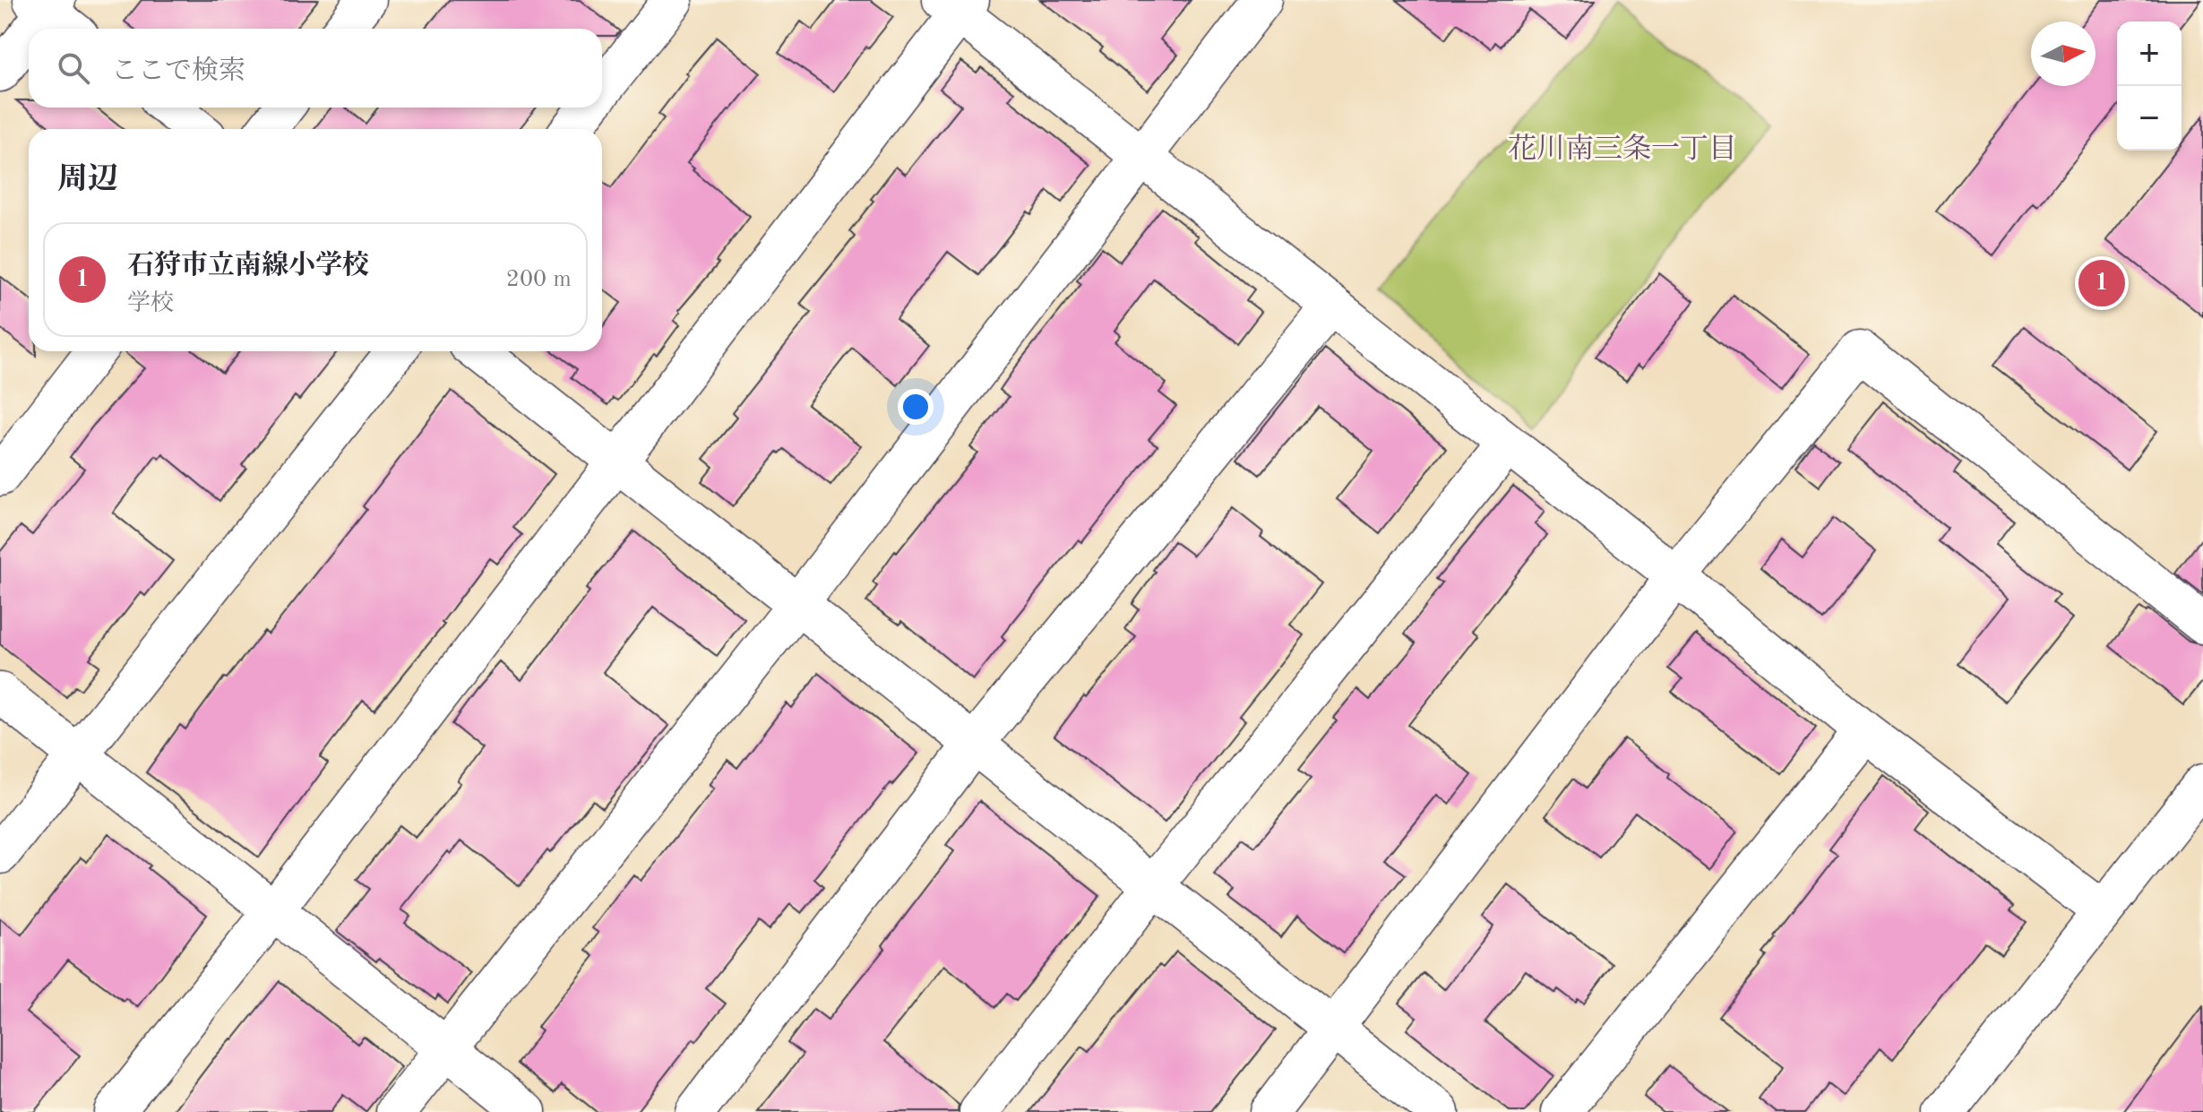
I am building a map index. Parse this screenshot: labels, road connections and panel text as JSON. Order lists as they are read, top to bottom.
{
  "districts": ["花川南三条一丁目"],
  "north": "right",
  "page": {
    "map_buttons": ["+", "−"],
    "search": "ここで検索",
    "heading": "周辺",
    "list": [
      {
        "mark": "1",
        "name": "石狩市立南線小学校",
        "note": "学校",
        "value": "200 m"
      }
    ],
    "pins": "1"
  }
}
